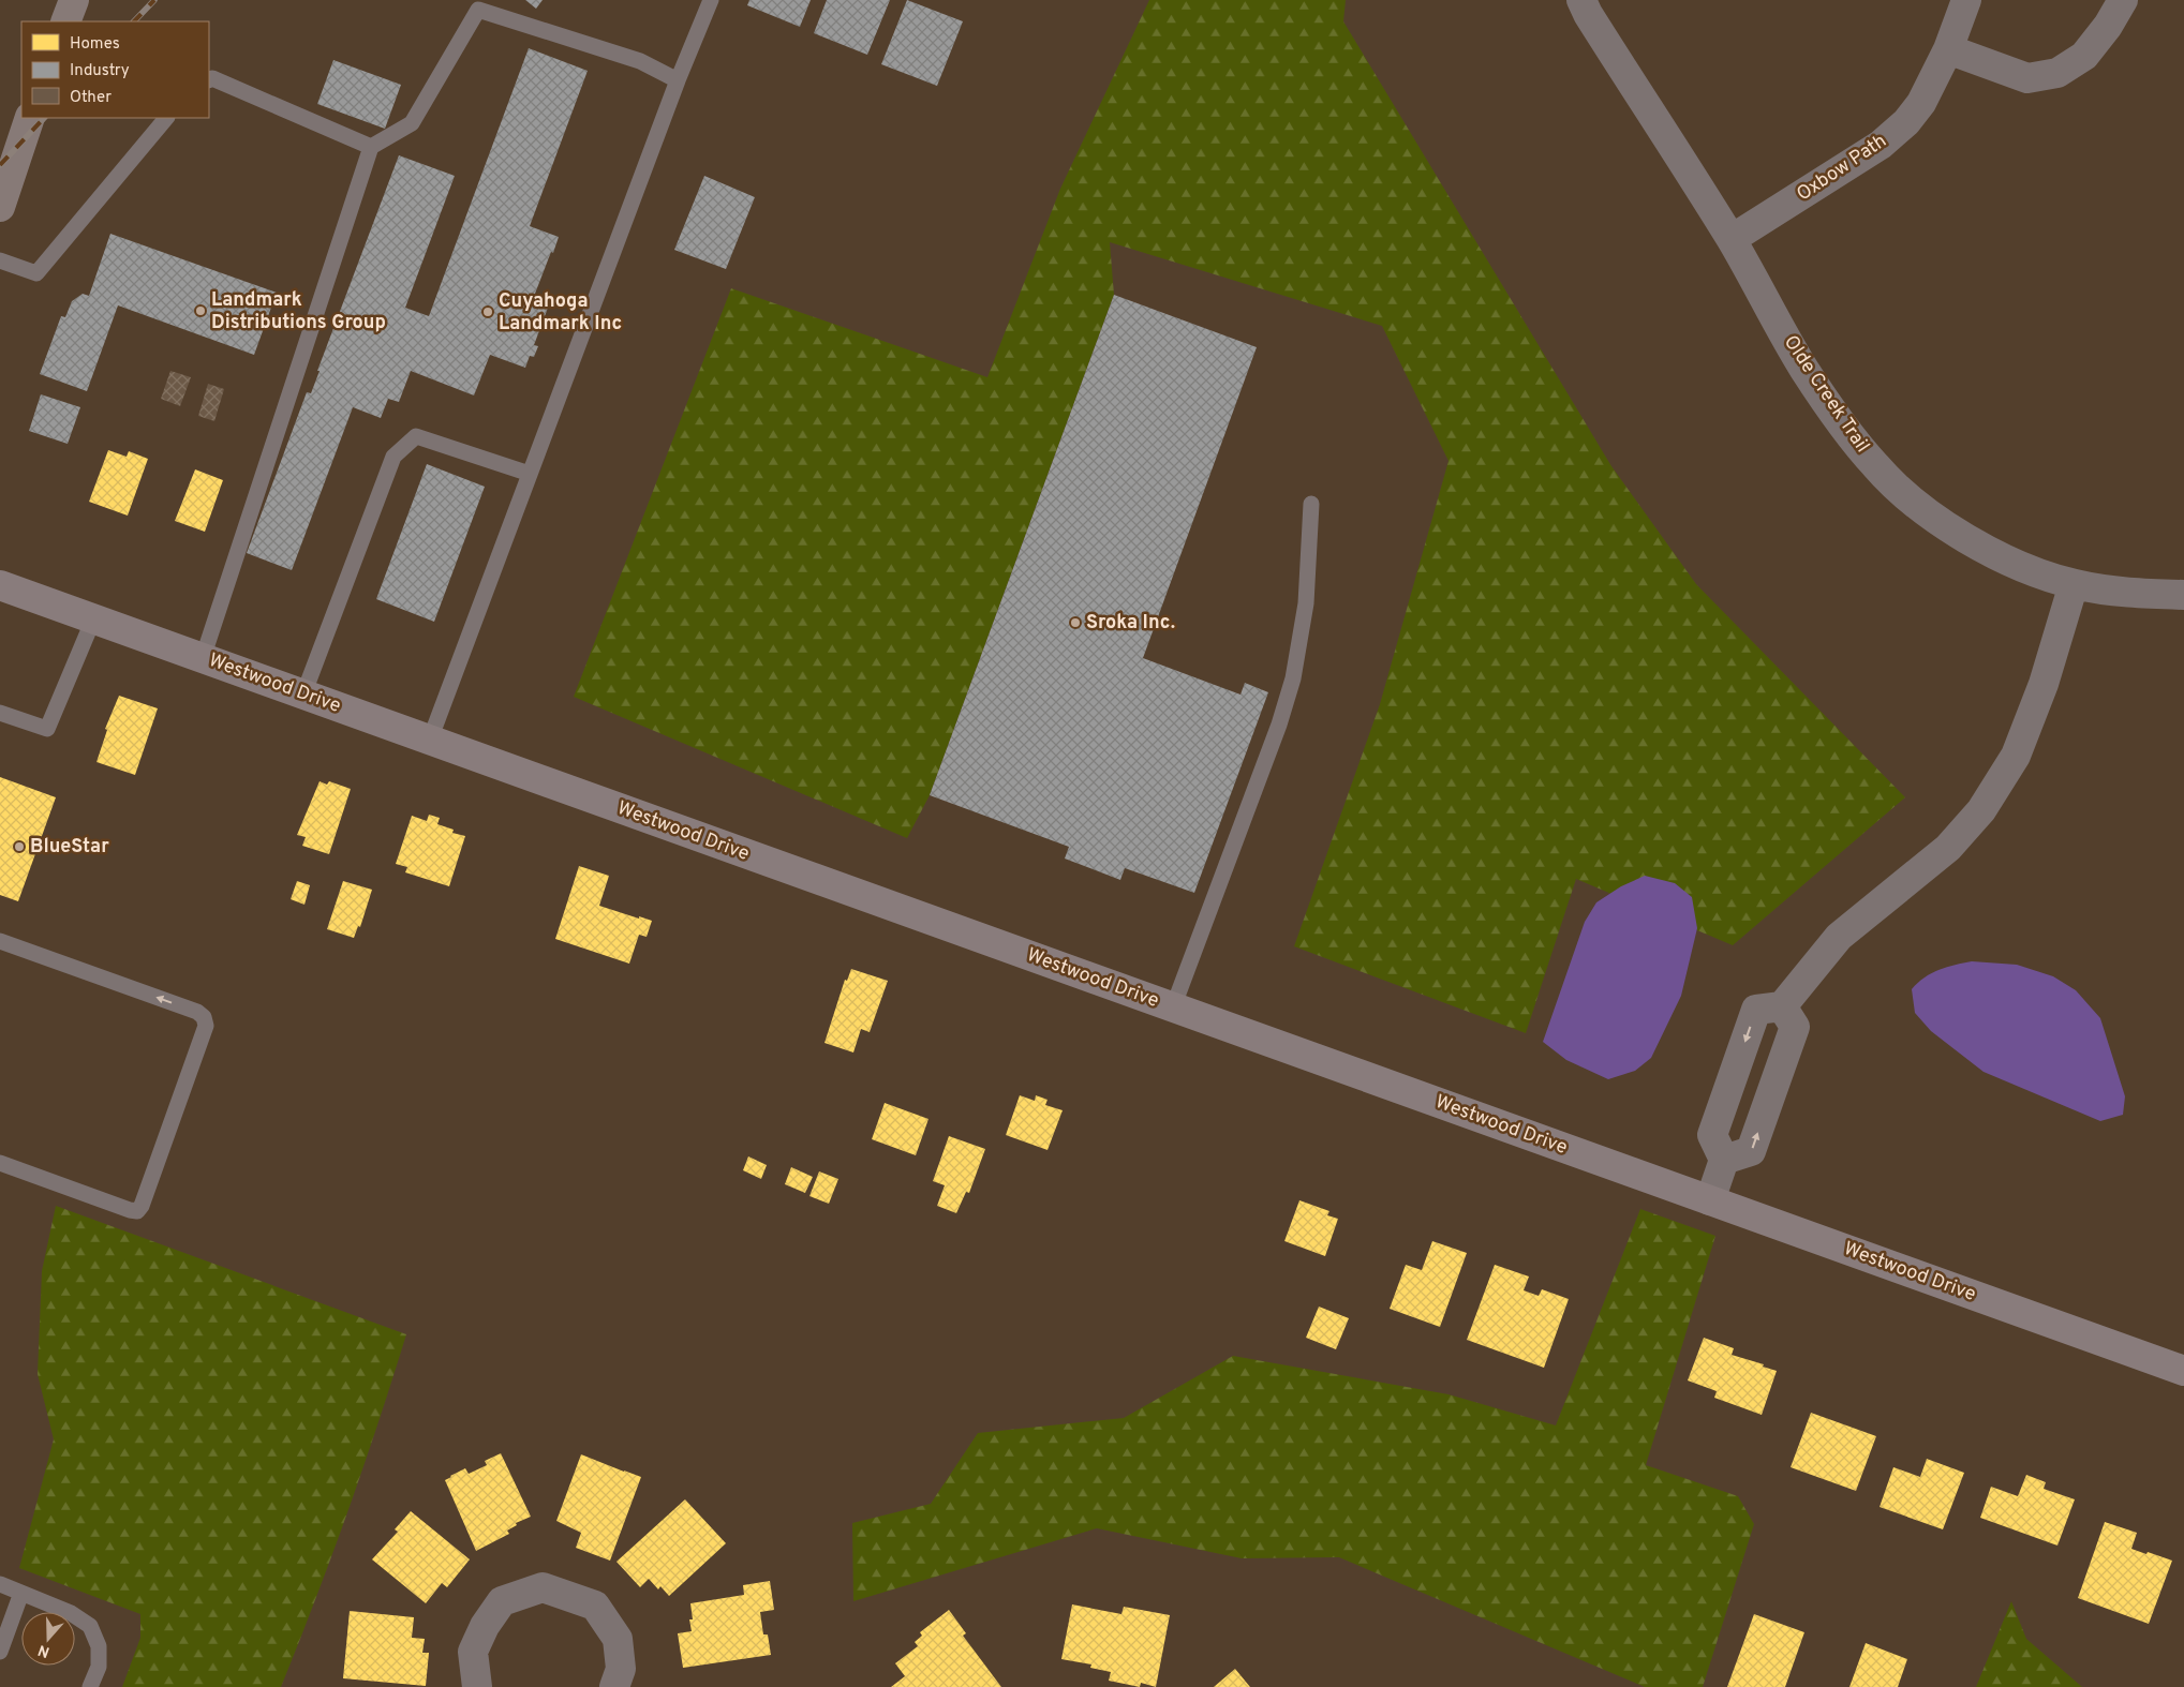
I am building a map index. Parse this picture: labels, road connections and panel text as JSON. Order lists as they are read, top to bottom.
{
  "streets": {
    "street": ["Oxbow Path", "Olde Creek Trail", "Westwood Drive"]
  },
  "crossings": [
    ["Oxbow Path", "Olde Creek Trail"]
  ],
  "places": [
    "Landmark Distributions Group",
    "Cuyahoga Landmark Inc",
    "Sroka Inc.",
    "BlueStar"
  ],
  "legend": ["Homes", "Industry", "Other"],
  "north": "bottom"
}
